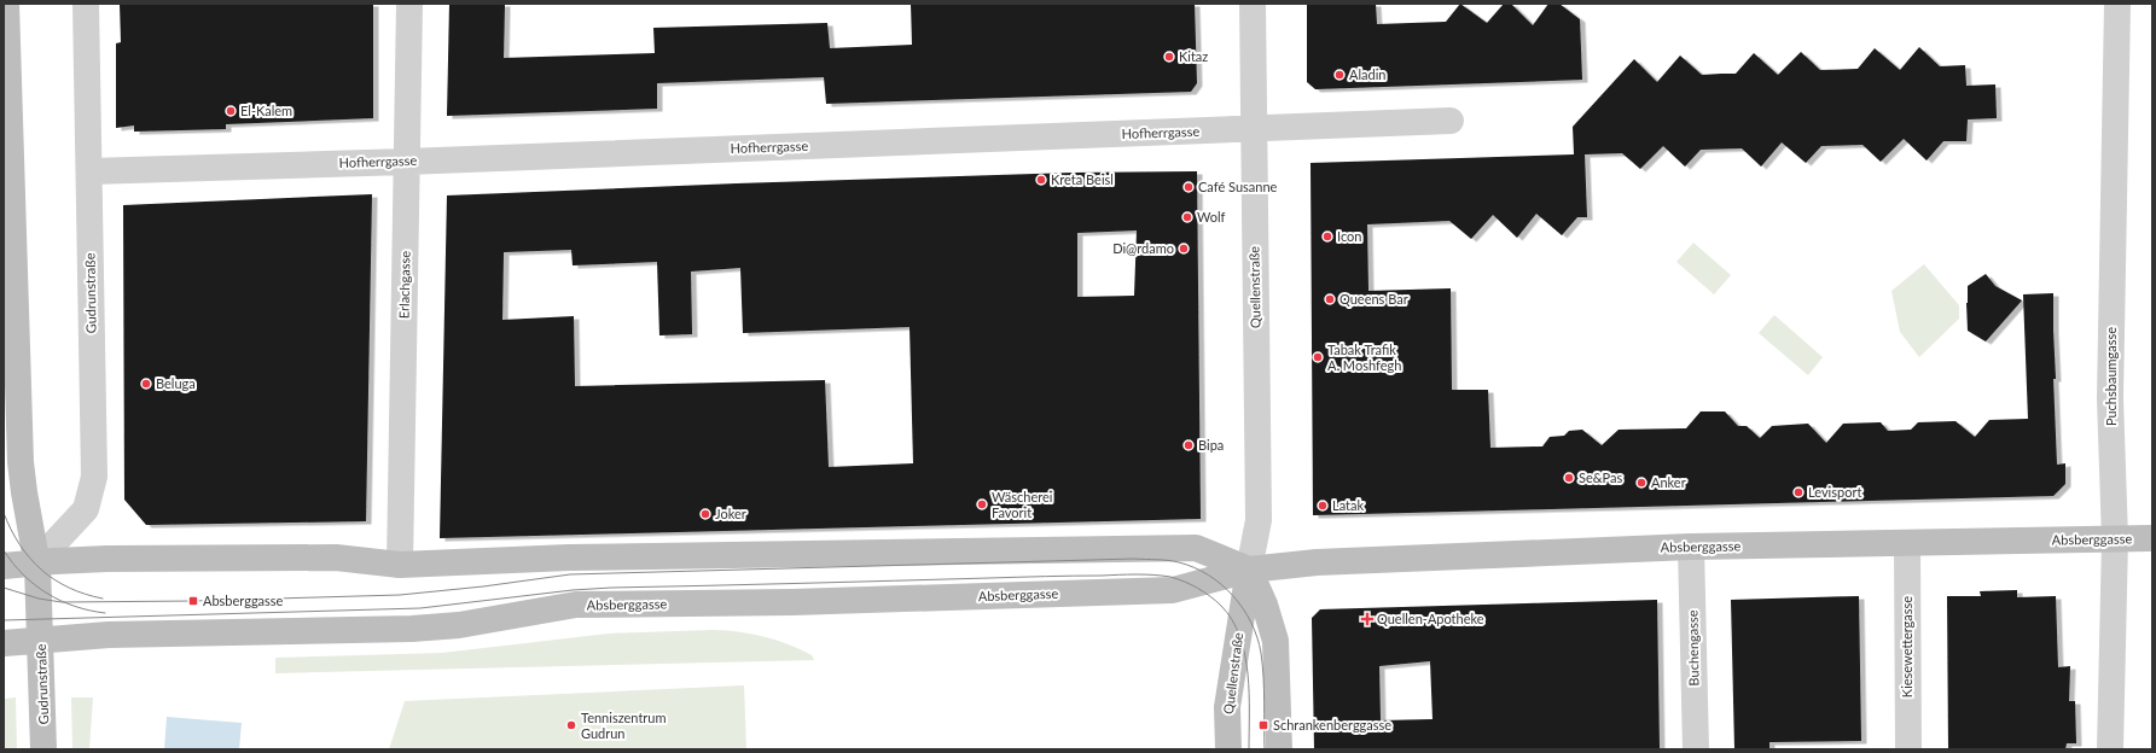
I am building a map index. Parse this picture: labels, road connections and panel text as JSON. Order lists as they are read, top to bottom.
{
  "streets": {
    "street": [
      "Hofherrgasse",
      "Erlachgasse",
      "Quellenstraße",
      "Gudrunstraße",
      "Puchsbaumgasse",
      "Absberggasse",
      "Kiesewettergasse",
      "Buchengasse"
    ]
  },
  "crossings": [
    ["Hofherrgasse", "Erlachgasse"],
    ["Hofherrgasse", "Quellenstraße"],
    ["Hofherrgasse", "Gudrunstraße"],
    ["Erlachgasse", "Absberggasse"],
    ["Quellenstraße", "Absberggasse"],
    ["Gudrunstraße", "Absberggasse"],
    ["Puchsbaumgasse", "Absberggasse"],
    ["Absberggasse", "Kiesewettergasse"],
    ["Absberggasse", "Buchengasse"]
  ],
  "places": {
    "other": [
      "Kitaz",
      "Aladin",
      "El-Kalem",
      "Kreta Beisl",
      "Café Susanne",
      "Wolf",
      "Icon",
      "Di@rdamo",
      "Queens Bar",
      "Tabak Trafik A. Moshfegh",
      "Beluga",
      "Bipa",
      "Se&Pas",
      "Anker",
      "Levisport",
      "Wäscherei Favorit",
      "Latak",
      "Joker",
      "Tenniszentrum Gudrun"
    ],
    "transit": ["Absberggasse", "Schrankenberggasse"],
    "health": ["Quellen-Apotheke"]
  }
}
